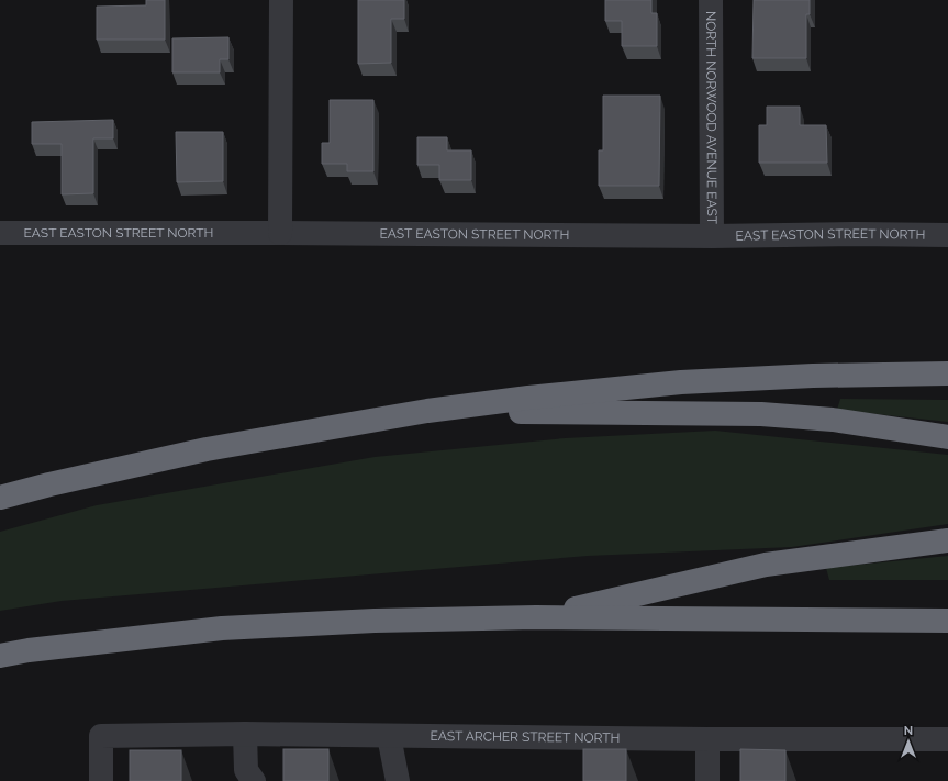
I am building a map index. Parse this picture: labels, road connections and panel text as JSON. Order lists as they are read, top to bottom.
{
  "streets": {
    "street": ["NORTH NORWOOD AVENUE EAST", "EAST EASTON STREET NORTH", "EAST ARCHER STREET NORTH"]
  },
  "crossings": [
    ["NORTH NORWOOD AVENUE EAST", "EAST EASTON STREET NORTH"]
  ],
  "north": "top"
}
